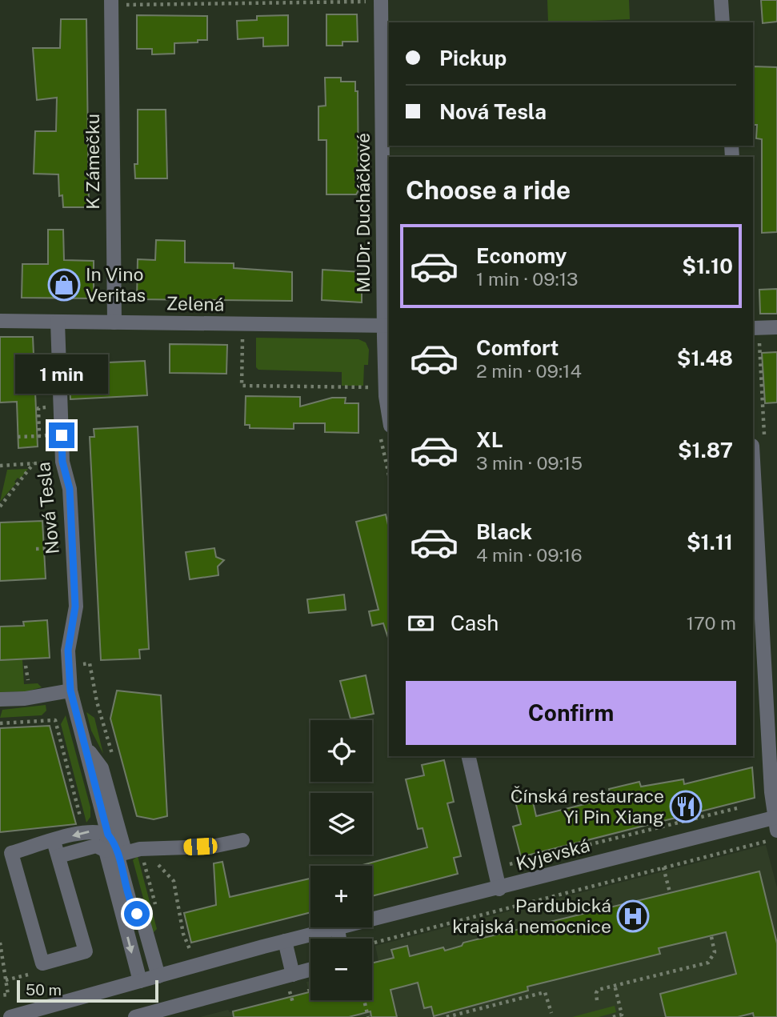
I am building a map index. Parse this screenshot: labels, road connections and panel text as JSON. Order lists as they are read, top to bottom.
{
  "streets": {
    "street": [
      "K Zámečku",
      "MUDr. Ducháčkové",
      "Zelená",
      "Nová Tesla",
      "Kyjevská"
    ]
  },
  "crossings": [
    ["K Zámečku", "Zelená"],
    ["MUDr. Ducháčkové", "Zelená"],
    ["Zelená", "Nová Tesla"]
  ],
  "places": {
    "shop": ["In Vino Veritas"],
    "restaurant": ["Čínská restaurace Yi Pin Xiang"],
    "hospital": ["Pardubická krajská nemocnice"]
  },
  "scale_bar": "50 m",
  "page": {
    "banner": ["Pickup", "Nová Tesla"],
    "heading": "Choose a ride",
    "list": [
      {
        "name": "Economy",
        "note": "1 min · 09:13",
        "value": "$1.10"
      },
      {
        "name": "Comfort",
        "note": "2 min · 09:14",
        "value": "$1.48"
      },
      {
        "name": "XL",
        "note": "3 min · 09:15",
        "value": "$1.87"
      },
      {
        "name": "Black",
        "note": "4 min · 09:16",
        "value": "$1.11"
      }
    ],
    "bubble": "1 min",
    "pay": ["Cash", "170 m"],
    "buttons": "Confirm",
    "map_buttons": ["+", "−"],
    "scale": "50 m"
  }
}
